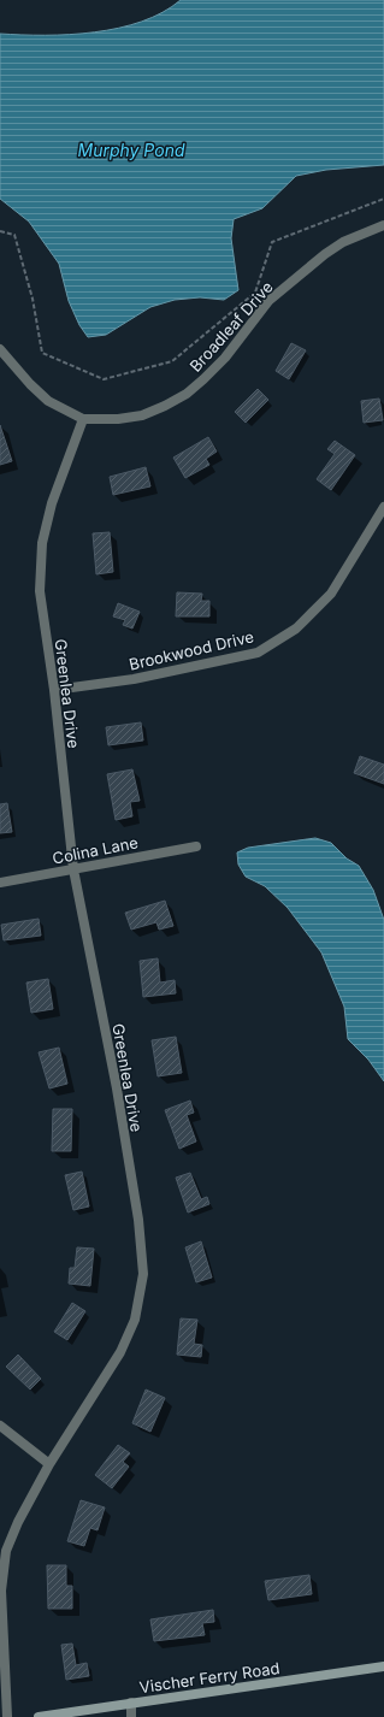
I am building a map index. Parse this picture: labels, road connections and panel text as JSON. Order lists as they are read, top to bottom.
{
  "streets": {
    "street": [
      "Broadleaf Drive",
      "Brookwood Drive",
      "Greenlea Drive",
      "Colina Lane",
      "Vischer Ferry Road"
    ]
  },
  "crossings": [
    ["Broadleaf Drive", "Greenlea Drive"],
    ["Brookwood Drive", "Greenlea Drive"],
    ["Greenlea Drive", "Colina Lane"]
  ],
  "water": ["Murphy Pond"]
}
